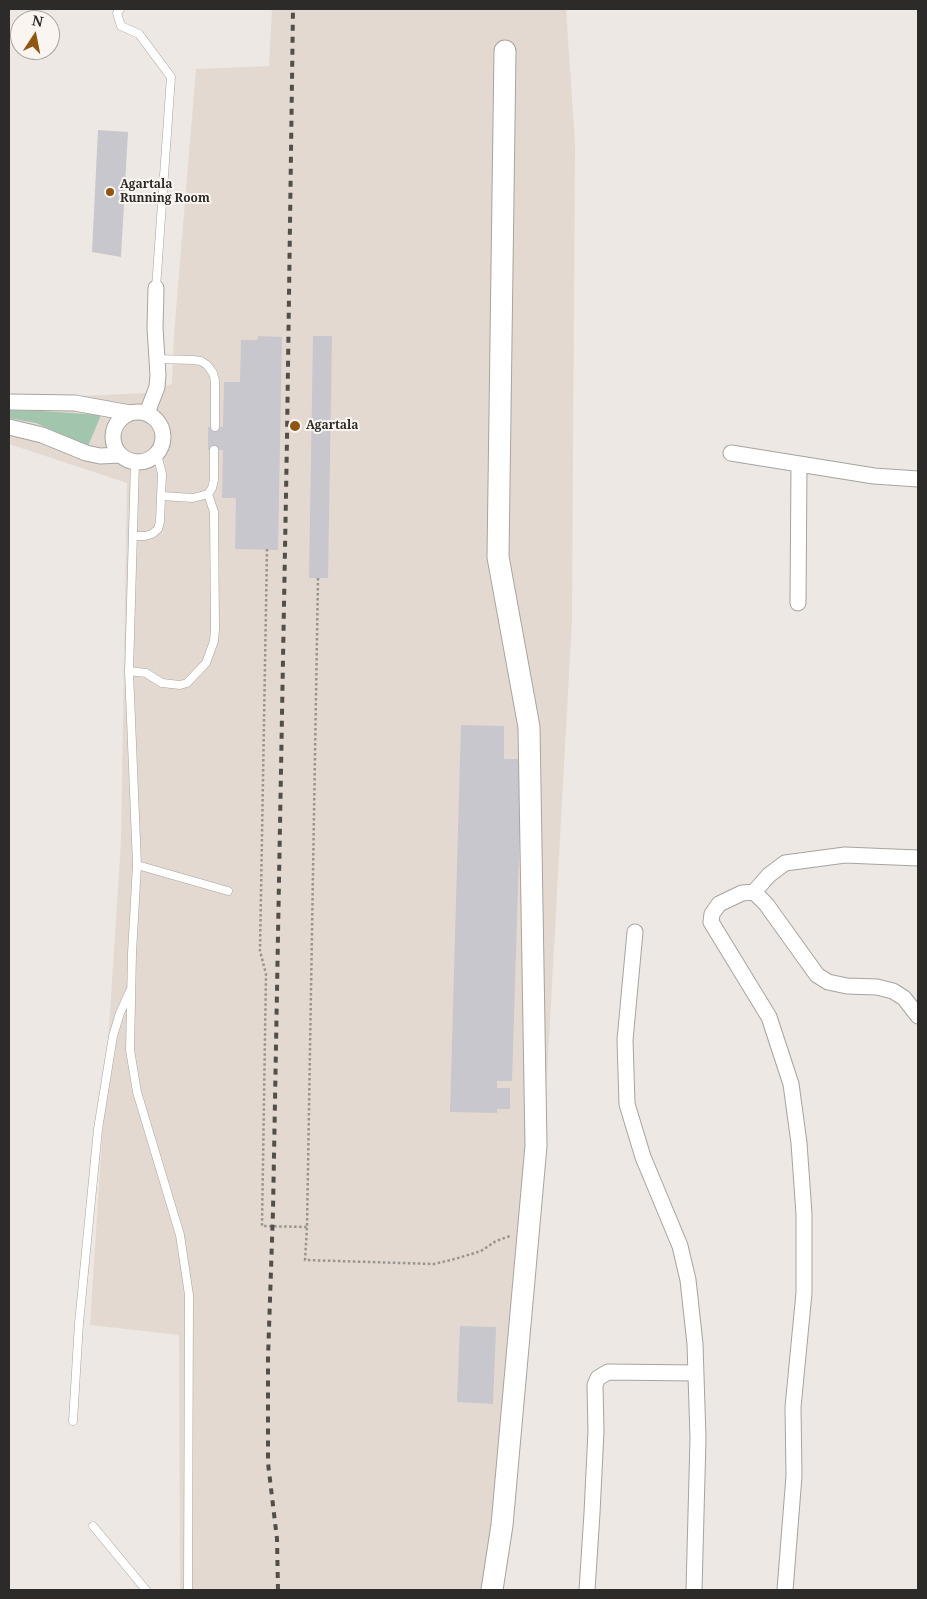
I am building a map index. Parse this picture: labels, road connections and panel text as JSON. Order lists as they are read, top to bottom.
{
  "places": ["Agartala Running Room", "Agartala"],
  "north": "top"
}
